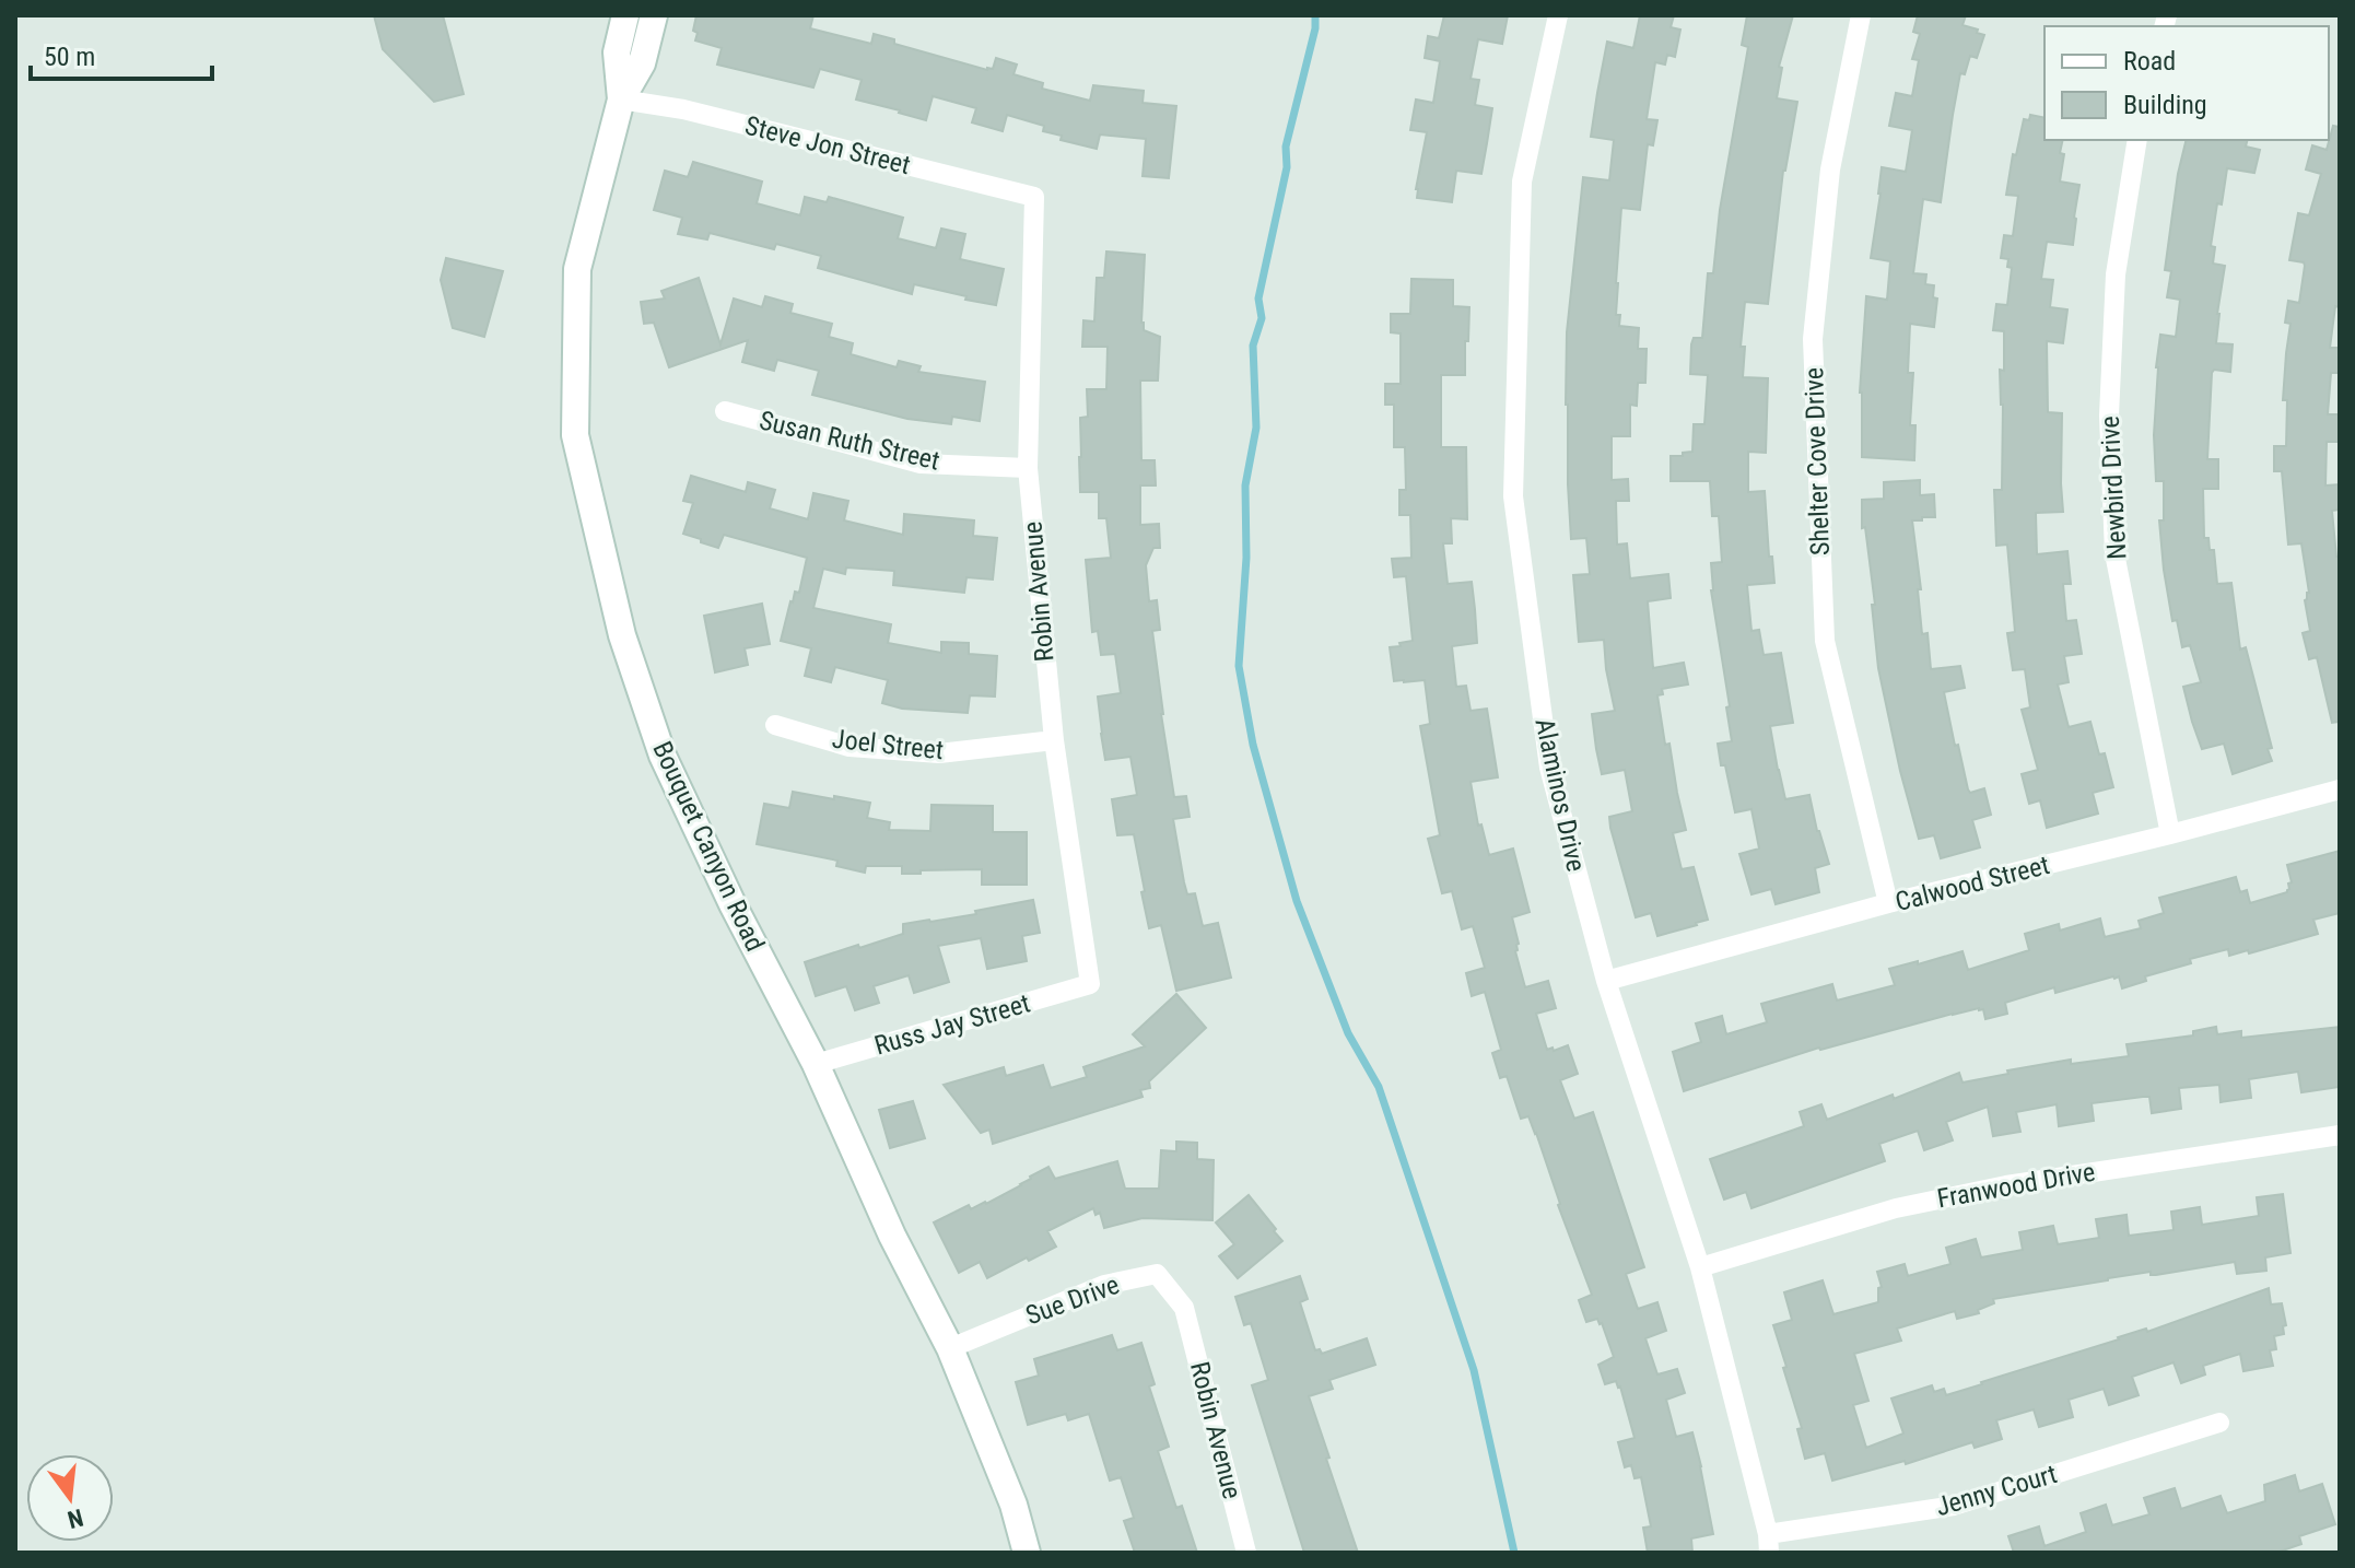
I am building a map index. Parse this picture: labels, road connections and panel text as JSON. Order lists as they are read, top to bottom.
{
  "streets": {
    "main road": ["Bouquet Canyon Road"],
    "street": [
      "Steve Jon Street",
      "Susan Ruth Street",
      "Shelter Cove Drive",
      "Newbird Drive",
      "Robin Avenue",
      "Joel Street",
      "Alaminos Drive",
      "Calwood Street",
      "Russ Jay Street",
      "Franwood Drive",
      "Sue Drive",
      "Jenny Court"
    ]
  },
  "crossings": [
    ["Steve Jon Street", "Robin Avenue"],
    ["Steve Jon Street", "Bouquet Canyon Road"],
    ["Susan Ruth Street", "Robin Avenue"],
    ["Shelter Cove Drive", "Calwood Street"],
    ["Newbird Drive", "Calwood Street"],
    ["Robin Avenue", "Joel Street"],
    ["Robin Avenue", "Russ Jay Street"],
    ["Robin Avenue", "Sue Drive"],
    ["Alaminos Drive", "Calwood Street"],
    ["Alaminos Drive", "Franwood Drive"],
    ["Alaminos Drive", "Jenny Court"],
    ["Bouquet Canyon Road", "Russ Jay Street"],
    ["Bouquet Canyon Road", "Sue Drive"]
  ],
  "legend": ["Road", "Building"],
  "scale_bar": "50 m",
  "north": "bottom"
}
